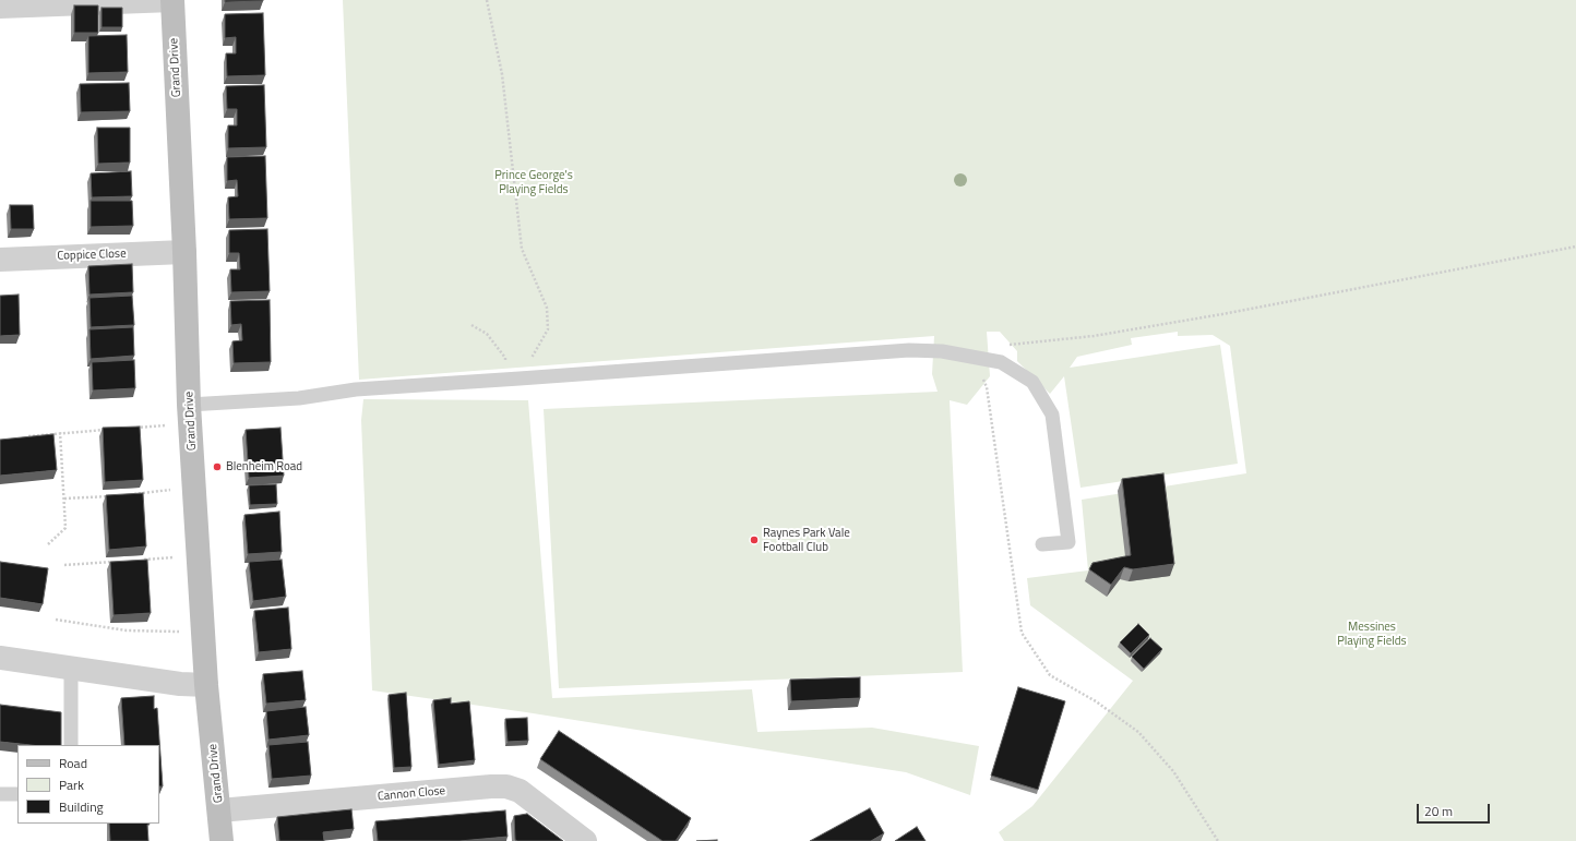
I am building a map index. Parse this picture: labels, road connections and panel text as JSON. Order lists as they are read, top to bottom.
{
  "streets": {
    "main road": ["Grand Drive"],
    "street": ["Coppice Close", "Cannon Close"]
  },
  "crossings": [
    ["Grand Drive", "Coppice Close"],
    ["Grand Drive", "Cannon Close"]
  ],
  "parks": ["Prince George's Playing Fields", "Messines Playing Fields"],
  "places": ["Blenheim Road", "Raynes Park Vale Football Club"],
  "legend": ["Road", "Park", "Building"],
  "scale_bar": "20 m"
}
